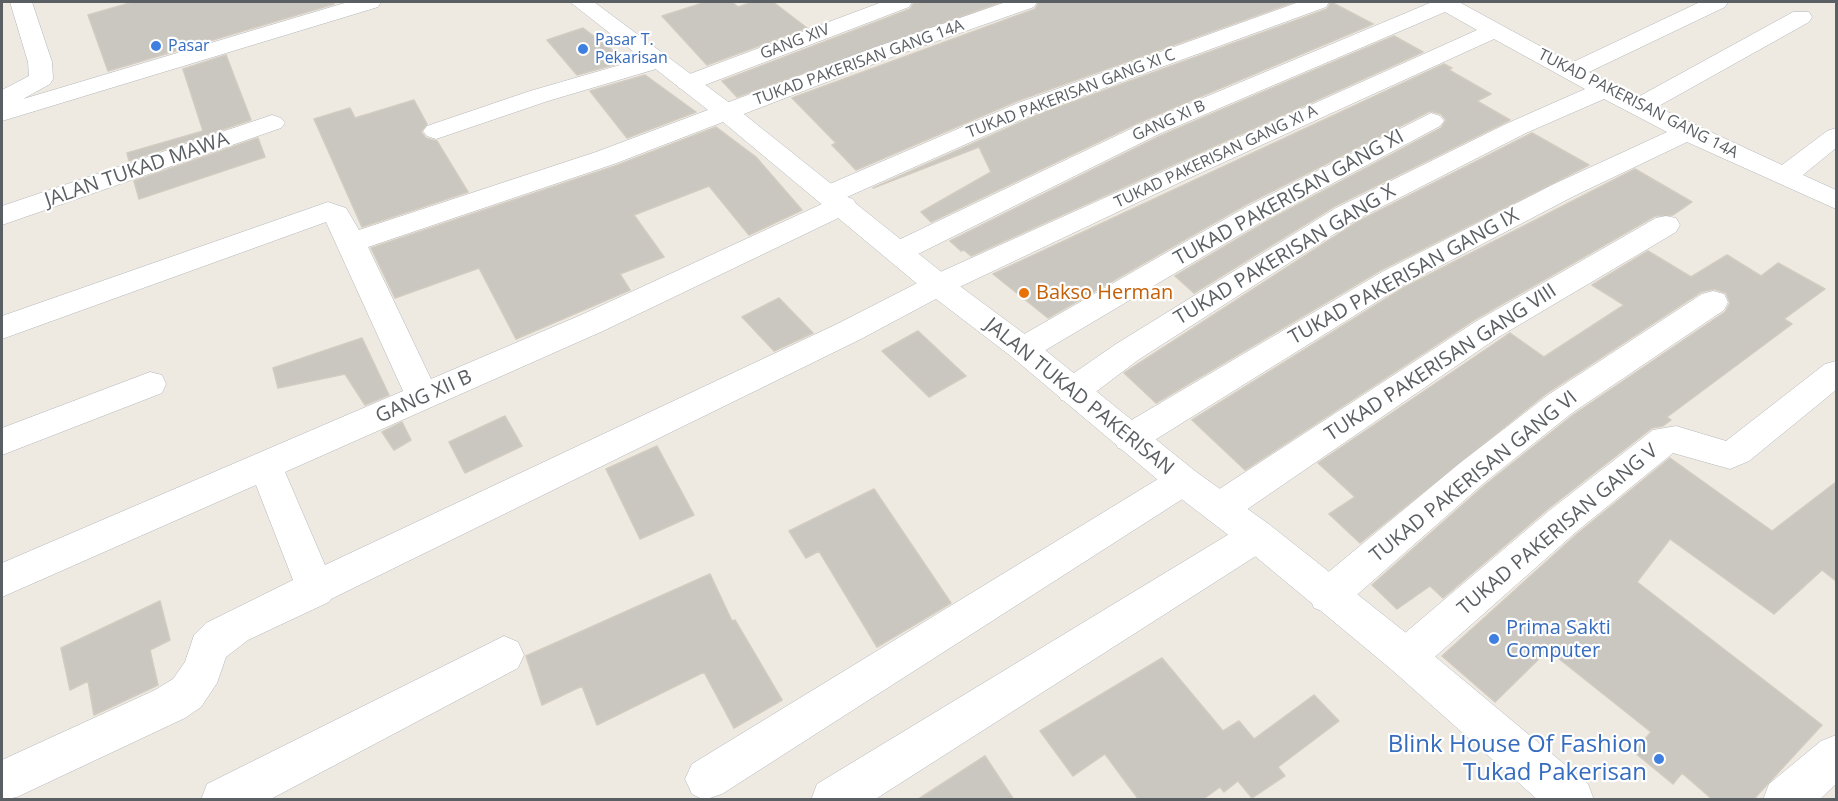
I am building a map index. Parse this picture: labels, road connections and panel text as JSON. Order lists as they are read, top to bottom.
{
  "streets": {
    "street": [
      "GANG XIV",
      "TUKAD PAKERISAN GANG 14A",
      "TUKAD PAKERISAN GANG XI C",
      "GANG XI B",
      "TUKAD PAKERISAN GANG XI A",
      "JALAN TUKAD MAWA",
      "TUKAD PAKERISAN GANG XI",
      "TUKAD PAKERISAN GANG X",
      "TUKAD PAKERISAN GANG IX",
      "TUKAD PAKERISAN GANG VIII",
      "GANG XII B",
      "JALAN TUKAD PAKERISAN",
      "TUKAD PAKERISAN GANG VI",
      "TUKAD PAKERISAN GANG V"
    ]
  },
  "crossings": [
    ["GANG XIV", "JALAN TUKAD PAKERISAN"],
    ["TUKAD PAKERISAN GANG 14A", "GANG XI B"],
    ["TUKAD PAKERISAN GANG 14A", "TUKAD PAKERISAN GANG XI A"],
    ["TUKAD PAKERISAN GANG 14A", "TUKAD PAKERISAN GANG X"],
    ["TUKAD PAKERISAN GANG 14A", "TUKAD PAKERISAN GANG IX"],
    ["TUKAD PAKERISAN GANG 14A", "JALAN TUKAD PAKERISAN"],
    ["TUKAD PAKERISAN GANG XI C", "GANG XII B"],
    ["TUKAD PAKERISAN GANG XI C", "JALAN TUKAD PAKERISAN"],
    ["GANG XI B", "JALAN TUKAD PAKERISAN"],
    ["TUKAD PAKERISAN GANG XI A", "JALAN TUKAD PAKERISAN"],
    ["TUKAD PAKERISAN GANG XI", "JALAN TUKAD PAKERISAN"],
    ["TUKAD PAKERISAN GANG X", "JALAN TUKAD PAKERISAN"],
    ["TUKAD PAKERISAN GANG IX", "JALAN TUKAD PAKERISAN"],
    ["TUKAD PAKERISAN GANG VIII", "JALAN TUKAD PAKERISAN"],
    ["GANG XII B", "JALAN TUKAD PAKERISAN"],
    ["JALAN TUKAD PAKERISAN", "TUKAD PAKERISAN GANG VI"],
    ["JALAN TUKAD PAKERISAN", "TUKAD PAKERISAN GANG V"]
  ],
  "places": [
    "Pasar",
    "Pasar T. Pekarisan",
    "Bakso Herman",
    "Prima Sakti Computer",
    "Blink House Of Fashion Tukad Pakerisan"
  ]
}
